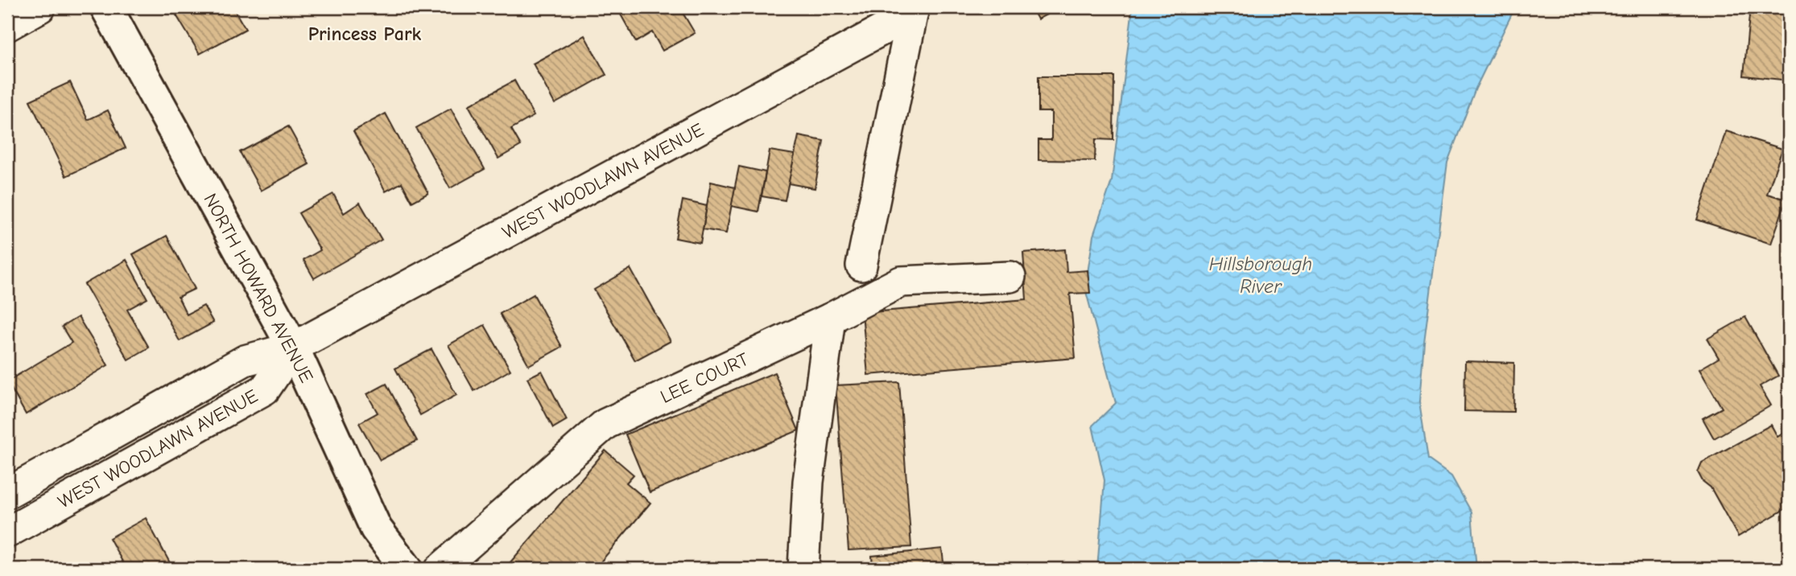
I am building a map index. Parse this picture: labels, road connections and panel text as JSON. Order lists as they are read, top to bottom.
{
  "streets": {
    "street": ["WEST WOODLAWN AVENUE", "NORTH HOWARD AVENUE", "LEE COURT"]
  },
  "crossings": [
    ["WEST WOODLAWN AVENUE", "NORTH HOWARD AVENUE"]
  ],
  "districts": ["Princess Park"],
  "water": ["Hillsborough River"]
}
